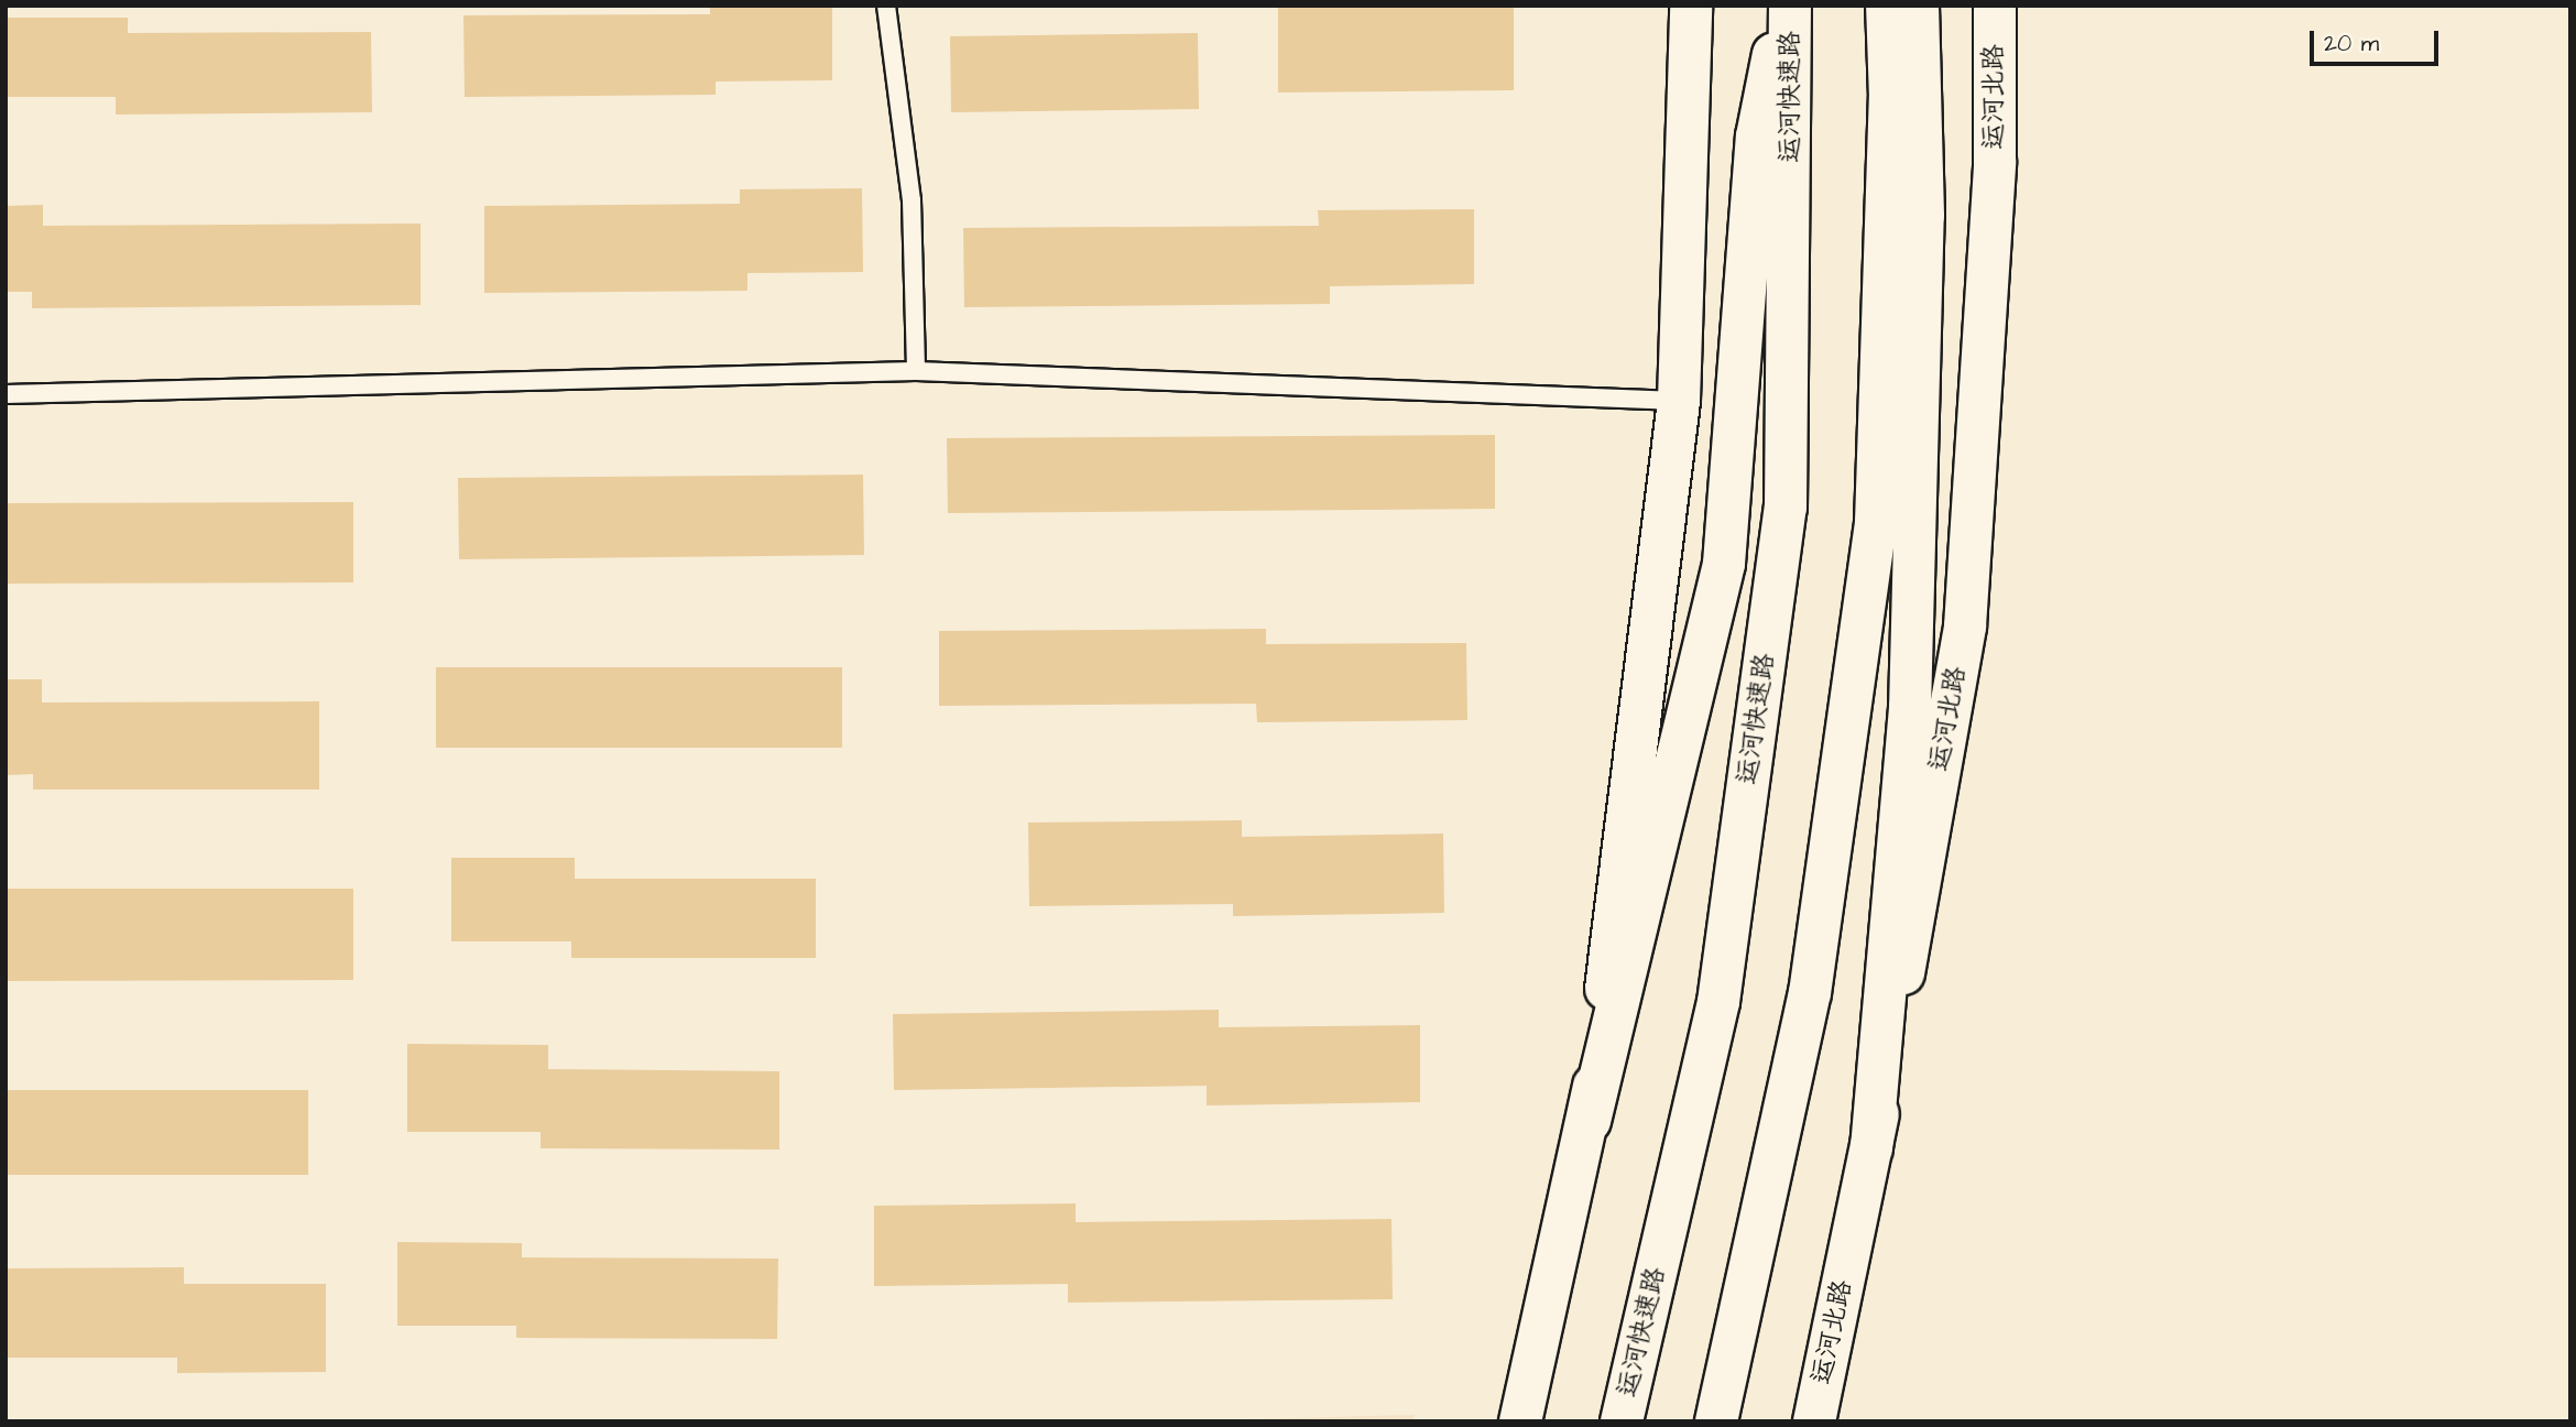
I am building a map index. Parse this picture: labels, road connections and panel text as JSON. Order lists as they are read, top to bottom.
{
  "streets": {
    "main road": ["运河快速路", "运河北路"]
  },
  "scale_bar": "20 m"
}
